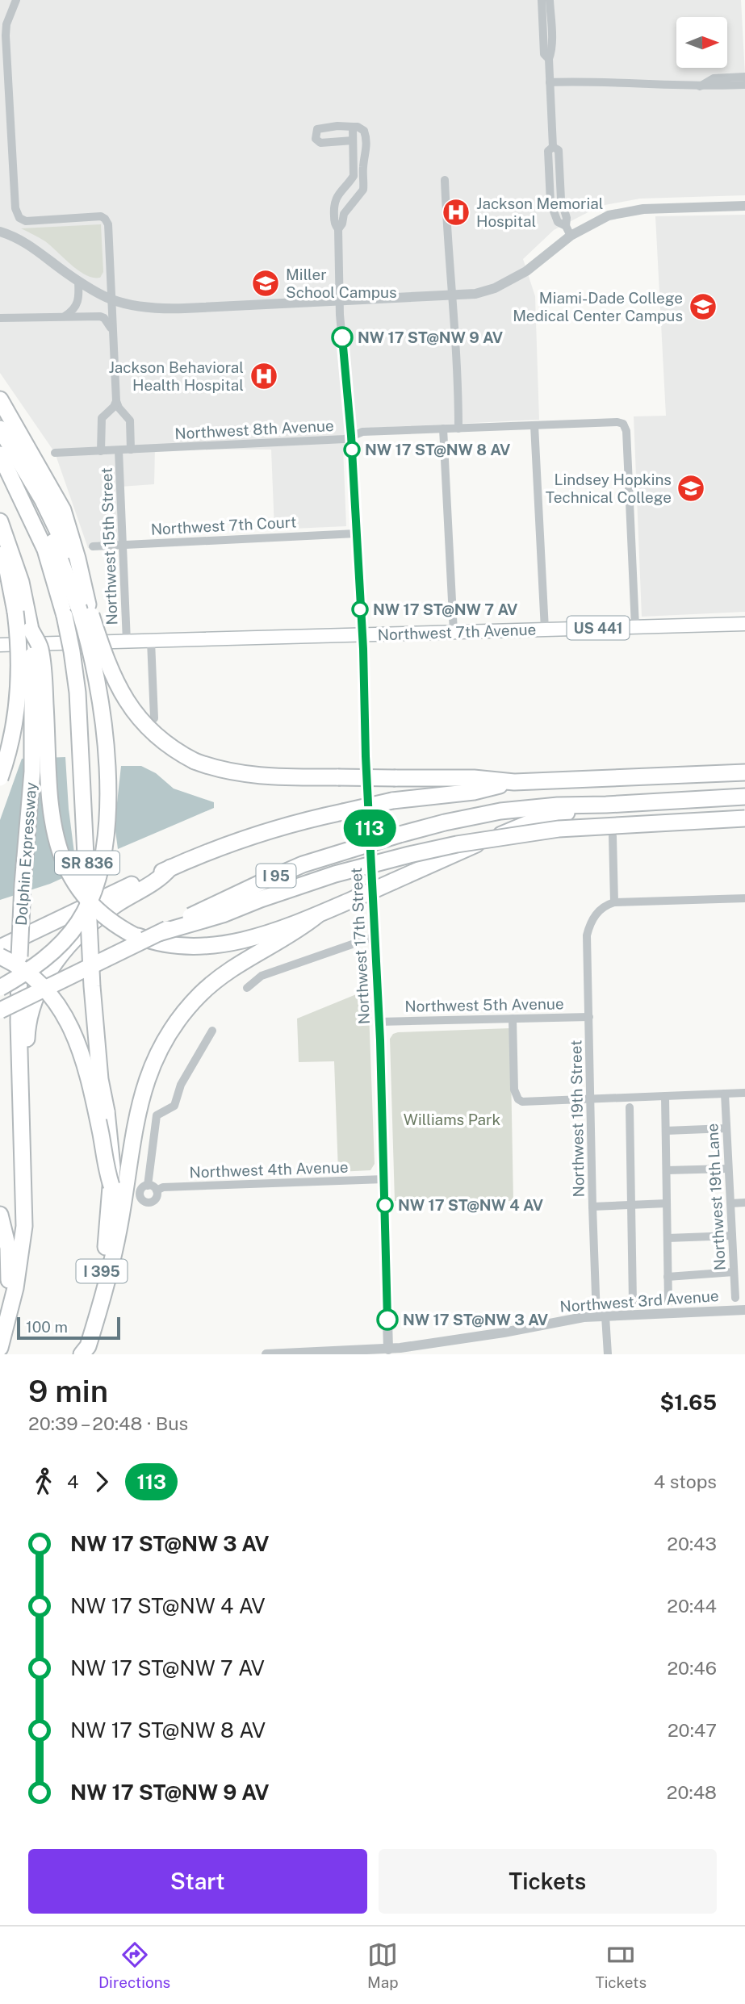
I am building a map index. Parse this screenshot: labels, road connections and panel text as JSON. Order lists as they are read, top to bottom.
{
  "streets": {
    "highway": [
      "Dolphin Expressway",
      "SR 836",
      "I 95",
      "I 395"
    ],
    "main road": ["US 441", "Northwest 7th Avenue"],
    "street": [
      "Northwest 8th Avenue",
      "Northwest 7th Court",
      "Northwest 15th Street",
      "Northwest 17th Street",
      "Northwest 5th Avenue",
      "Northwest 19th Street",
      "Northwest 4th Avenue",
      "Northwest 19th Lane",
      "Northwest 3rd Avenue"
    ]
  },
  "crossings": [
    ["Northwest 8th Avenue", "Northwest 15th Street"],
    ["Northwest 8th Avenue", "Northwest 7th Avenue"],
    ["Northwest 8th Avenue", "Northwest 17th Street"],
    ["Northwest 7th Court", "Northwest 15th Street"],
    ["Northwest 7th Court", "Northwest 17th Street"],
    ["Northwest 15th Street", "Northwest 7th Avenue"],
    ["Northwest 7th Avenue", "Northwest 17th Street"],
    ["SR 836", "I 395"],
    ["Northwest 17th Street", "Northwest 5th Avenue"],
    ["Northwest 17th Street", "Northwest 4th Avenue"],
    ["Northwest 17th Street", "Northwest 3rd Avenue"],
    ["Northwest 5th Avenue", "Northwest 19th Street"],
    ["Northwest 19th Street", "Northwest 3rd Avenue"]
  ],
  "parks": ["Williams Park"],
  "places": {
    "hospital": ["Jackson Memorial Hospital", "Jackson Behavioral Health Hospital"],
    "school or university": ["Miller School Campus", "Miami-Dade College Medical Center Campus", "Lindsey Hopkins Technical College"],
    "other": [
      "NW 17 ST@NW 9 AV",
      "NW 17 ST@NW 8 AV",
      "NW 17 ST@NW 7 AV",
      "NW 17 ST@NW 4 AV",
      "NW 17 ST@NW 3 AV"
    ]
  },
  "lines": ["bus line 113"],
  "scale_bar": "100 m",
  "north": "right",
  "page": {
    "on_map": "113",
    "scale": "100 m",
    "heading": ["9 min", "20:39 – 20:48 · Bus", "$1.65"],
    "legs": ["4", "113", "4 stops"],
    "list": [
      {
        "name": "NW 17 ST@NW 3 AV",
        "value": "20:43"
      },
      {
        "name": "NW 17 ST@NW 4 AV",
        "value": "20:44"
      },
      {
        "name": "NW 17 ST@NW 7 AV",
        "value": "20:46"
      },
      {
        "name": "NW 17 ST@NW 8 AV",
        "value": "20:47"
      },
      {
        "name": "NW 17 ST@NW 9 AV",
        "value": "20:48"
      }
    ],
    "buttons": ["Start", "Tickets"],
    "tabs": ["Directions", "Map", "Tickets"]
  }
}
